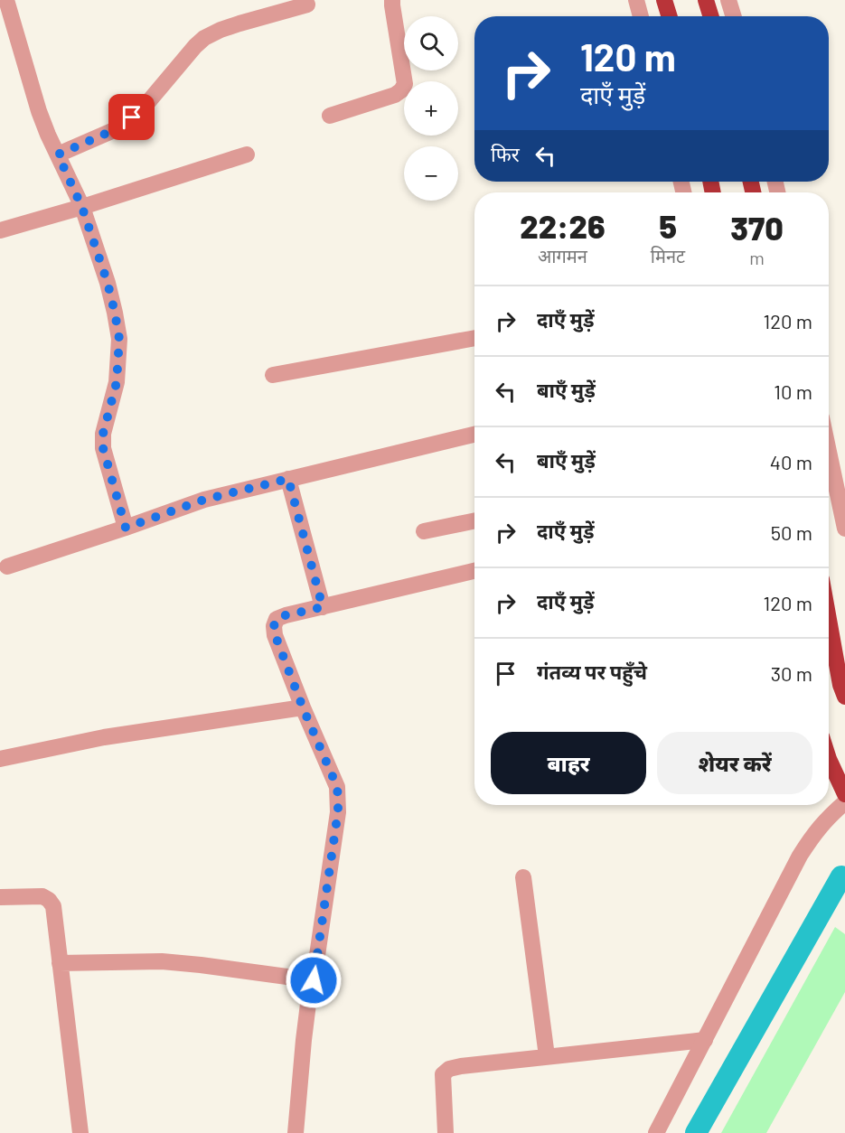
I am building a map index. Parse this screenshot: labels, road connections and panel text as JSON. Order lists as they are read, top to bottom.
{
  "page": {
    "map_buttons": ["+", "−"],
    "turn": ["120 m", "दाएँ मुड़ें"],
    "then": "फिर",
    "eta": [
      "22:26",
      "आगमन",
      "5",
      "मिनट",
      "370",
      "m"
    ],
    "list": [
      {
        "name": "दाएँ मुड़ें",
        "value": "120 m"
      },
      {
        "name": "बाएँ मुड़ें",
        "value": "10 m"
      },
      {
        "name": "बाएँ मुड़ें",
        "value": "40 m"
      },
      {
        "name": "दाएँ मुड़ें",
        "value": "50 m"
      },
      {
        "name": "दाएँ मुड़ें",
        "value": "120 m"
      },
      {
        "name": "गंतव्य पर पहुँचे",
        "value": "30 m"
      }
    ],
    "buttons": ["बाहर", "शेयर करें"]
  }
}
